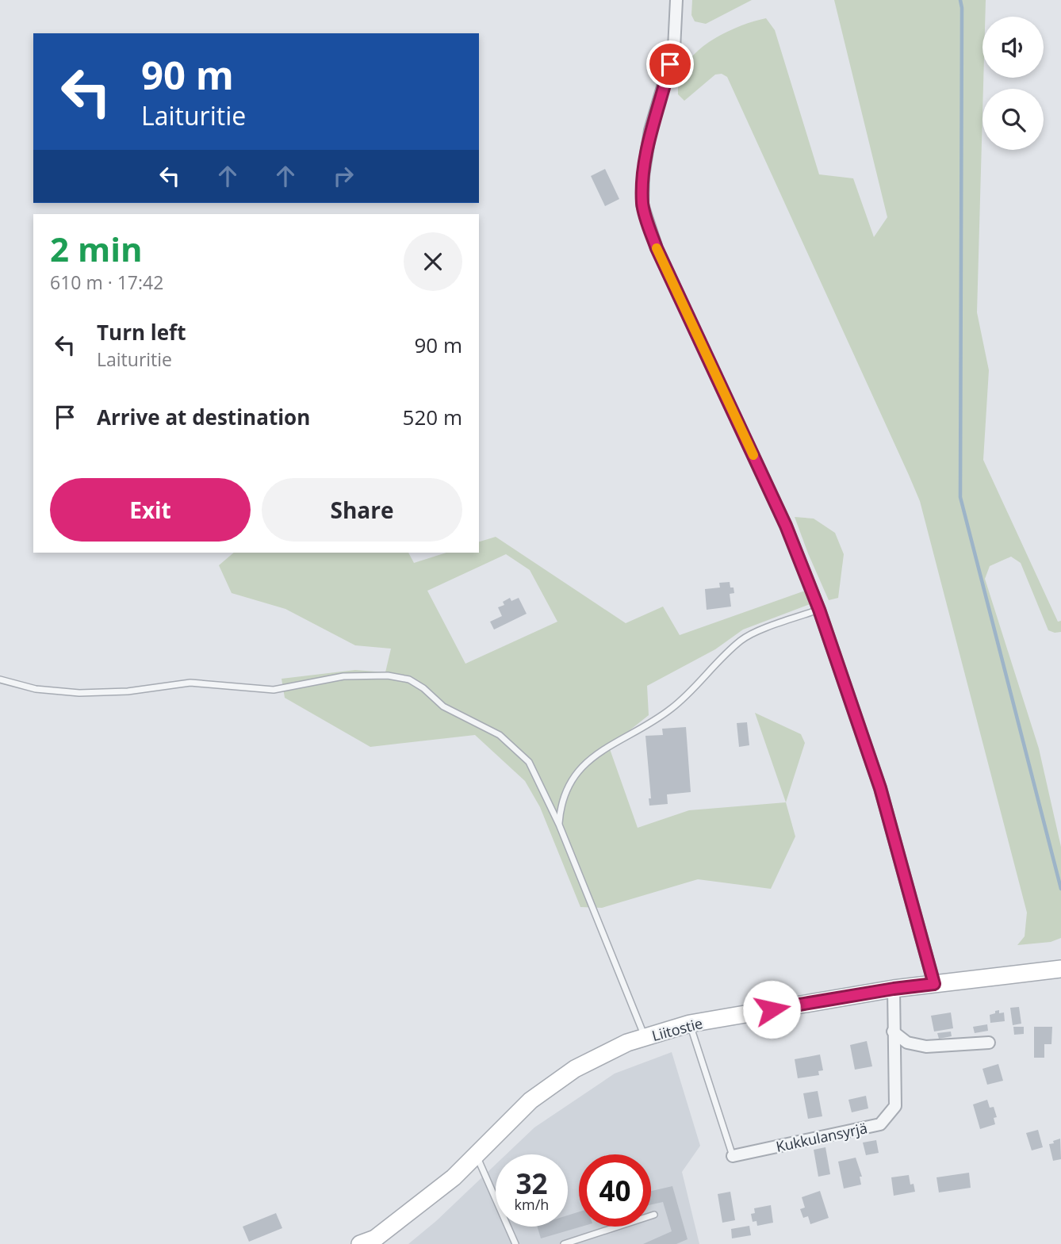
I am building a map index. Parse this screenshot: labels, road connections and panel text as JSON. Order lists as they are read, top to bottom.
{
  "streets": {
    "street": ["Liitostie", "Kukkulansyrjä"]
  },
  "crossings": [
    ["Liitostie", "Kukkulansyrjä"]
  ],
  "page": {
    "turn": ["90 m", "Laituritie"],
    "heading": ["2 min", "610 m · 17:42"],
    "list": [
      {
        "name": "Turn left",
        "note": "Laituritie",
        "value": "90 m"
      },
      {
        "name": "Arrive at destination",
        "value": "520 m"
      }
    ],
    "buttons": ["Exit", "Share"],
    "speed": "32 km/h",
    "limit": "40"
  }
}
